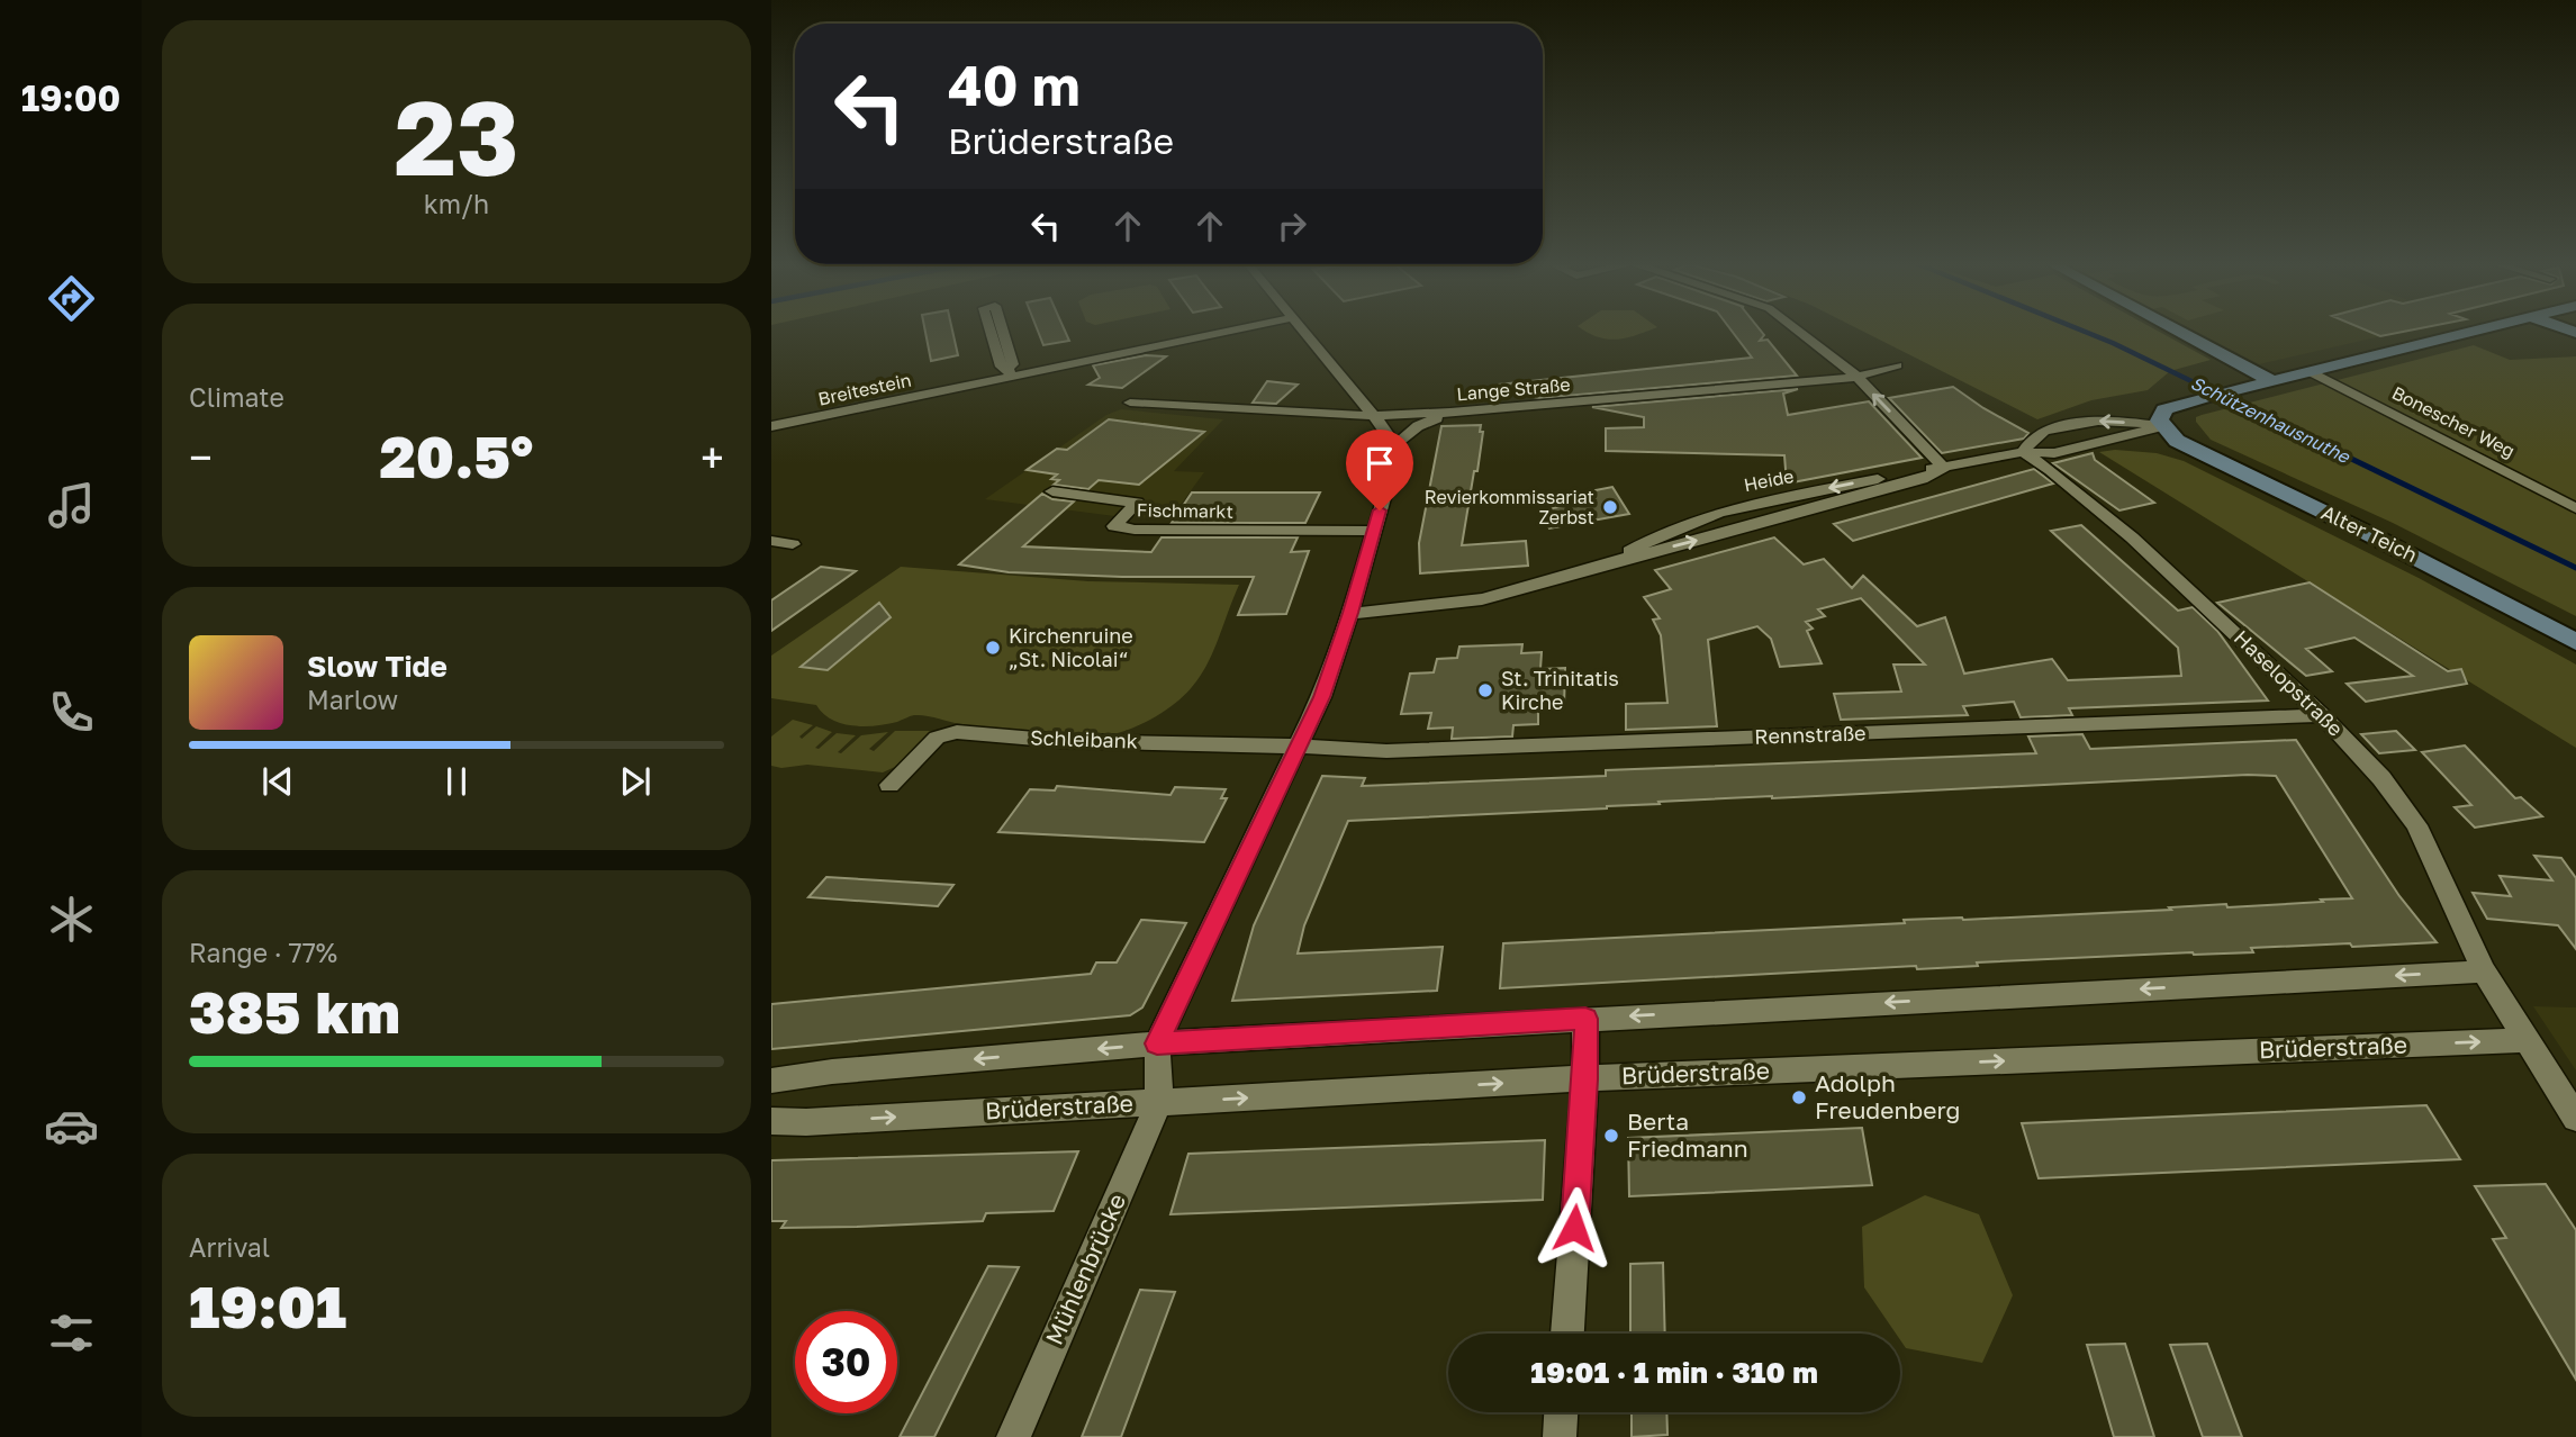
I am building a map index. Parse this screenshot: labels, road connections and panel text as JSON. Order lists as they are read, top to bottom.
{
  "streets": {
    "main road": ["Alter Teich"],
    "street": [
      "Breitestein",
      "Lange Straße",
      "Bonescher Weg",
      "Heide",
      "Fischmarkt",
      "Haselopstraße",
      "Rennstraße",
      "Schleibank",
      "Brüderstraße",
      "Mühlenbrücke"
    ]
  },
  "crossings": [
    ["Heide", "Alter Teich"],
    ["Heide", "Haselopstraße"],
    ["Haselopstraße", "Rennstraße"],
    ["Haselopstraße", "Brüderstraße"],
    ["Rennstraße", "Schleibank"],
    ["Brüderstraße", "Mühlenbrücke"]
  ],
  "water": ["Schützenhausnuthe"],
  "places": [
    "Revierkommissariat Zerbst",
    "Kirchenruine „St. Nicolai“",
    "St. Trinitatis Kirche",
    "Adolph Freudenberg",
    "Berta Friedmann"
  ],
  "page": {
    "tabs": "19:00",
    "tile": [
      ["23", "km/h"],
      "Climate",
      ["Range · 77%", "385 km"],
      ["Arrival", "19:01"]
    ],
    "turn": ["40 m", "Brüderstraße"],
    "heat": ["−", "20.5°", "+"],
    "song": ["Slow Tide", "Marlow"],
    "limit": "30",
    "trip": "19:01 · 1 min · 310 m"
  }
}
